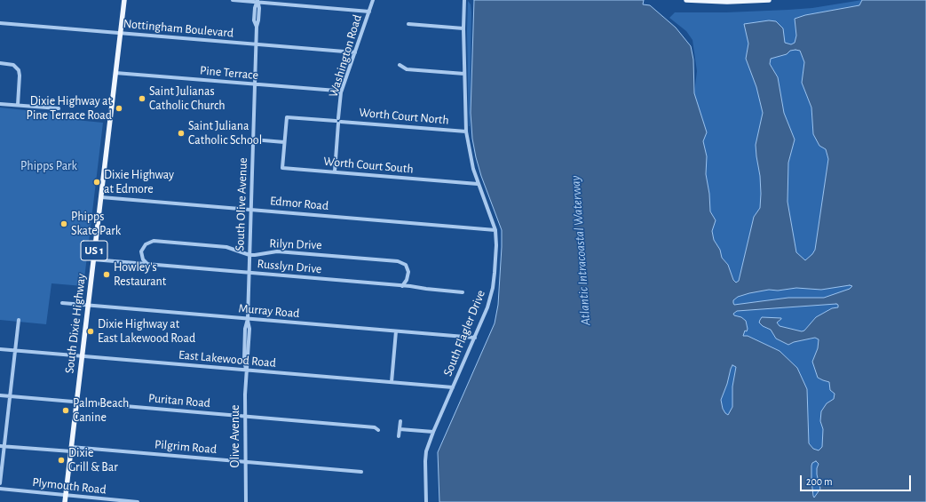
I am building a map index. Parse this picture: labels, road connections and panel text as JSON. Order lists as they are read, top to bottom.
{
  "streets": {
    "main road": ["US 1", "South Dixie Highway"],
    "street": [
      "Nottingham Boulevard",
      "Washington Road",
      "Pine Terrace",
      "Worth Court North",
      "Worth Court South",
      "Edmor Road",
      "South Olive Avenue",
      "Rilyn Drive",
      "Russlyn Drive",
      "Murray Road",
      "South Flagler Drive",
      "East Lakewood Road",
      "Puritan Road",
      "Olive Avenue",
      "Pilgrim Road",
      "Plymouth Road"
    ]
  },
  "crossings": [
    ["Nottingham Boulevard", "Washington Road"],
    ["Nottingham Boulevard", "South Olive Avenue"],
    ["Nottingham Boulevard", "South Dixie Highway"],
    ["Washington Road", "Pine Terrace"],
    ["Washington Road", "Worth Court North"],
    ["Washington Road", "Worth Court South"],
    ["Pine Terrace", "South Olive Avenue"],
    ["Pine Terrace", "South Dixie Highway"],
    ["Worth Court North", "Worth Court South"],
    ["Worth Court North", "South Flagler Drive"],
    ["Worth Court South", "South Flagler Drive"],
    ["Edmor Road", "South Olive Avenue"],
    ["Edmor Road", "South Dixie Highway"],
    ["Edmor Road", "South Flagler Drive"],
    ["South Olive Avenue", "Rilyn Drive"],
    ["South Olive Avenue", "Russlyn Drive"],
    ["South Olive Avenue", "Murray Road"],
    ["South Olive Avenue", "Olive Avenue"],
    ["Rilyn Drive", "Russlyn Drive"],
    ["Russlyn Drive", "South Dixie Highway"],
    ["Murray Road", "South Dixie Highway"],
    ["Murray Road", "South Flagler Drive"],
    ["Murray Road", "Olive Avenue"],
    ["South Dixie Highway", "East Lakewood Road"],
    ["South Dixie Highway", "Puritan Road"],
    ["South Dixie Highway", "Pilgrim Road"],
    ["South Dixie Highway", "Plymouth Road"],
    ["South Flagler Drive", "East Lakewood Road"],
    ["East Lakewood Road", "Olive Avenue"],
    ["Puritan Road", "Olive Avenue"],
    ["Olive Avenue", "Pilgrim Road"]
  ],
  "water": ["Atlantic Intracoastal Waterway"],
  "parks": ["Phipps Park"],
  "places": [
    "Saint Julianas Catholic Church",
    "Dixie Highway at Pine Terrace Road",
    "Saint Juliana Catholic School",
    "Dixie Highway at Edmore",
    "Phipps Skate Park",
    "Howley's Restaurant",
    "Dixie Highway at East Lakewood Road",
    "Palm Beach Canine",
    "Dixie Grill & Bar"
  ],
  "scale_bar": "200 m"
}
